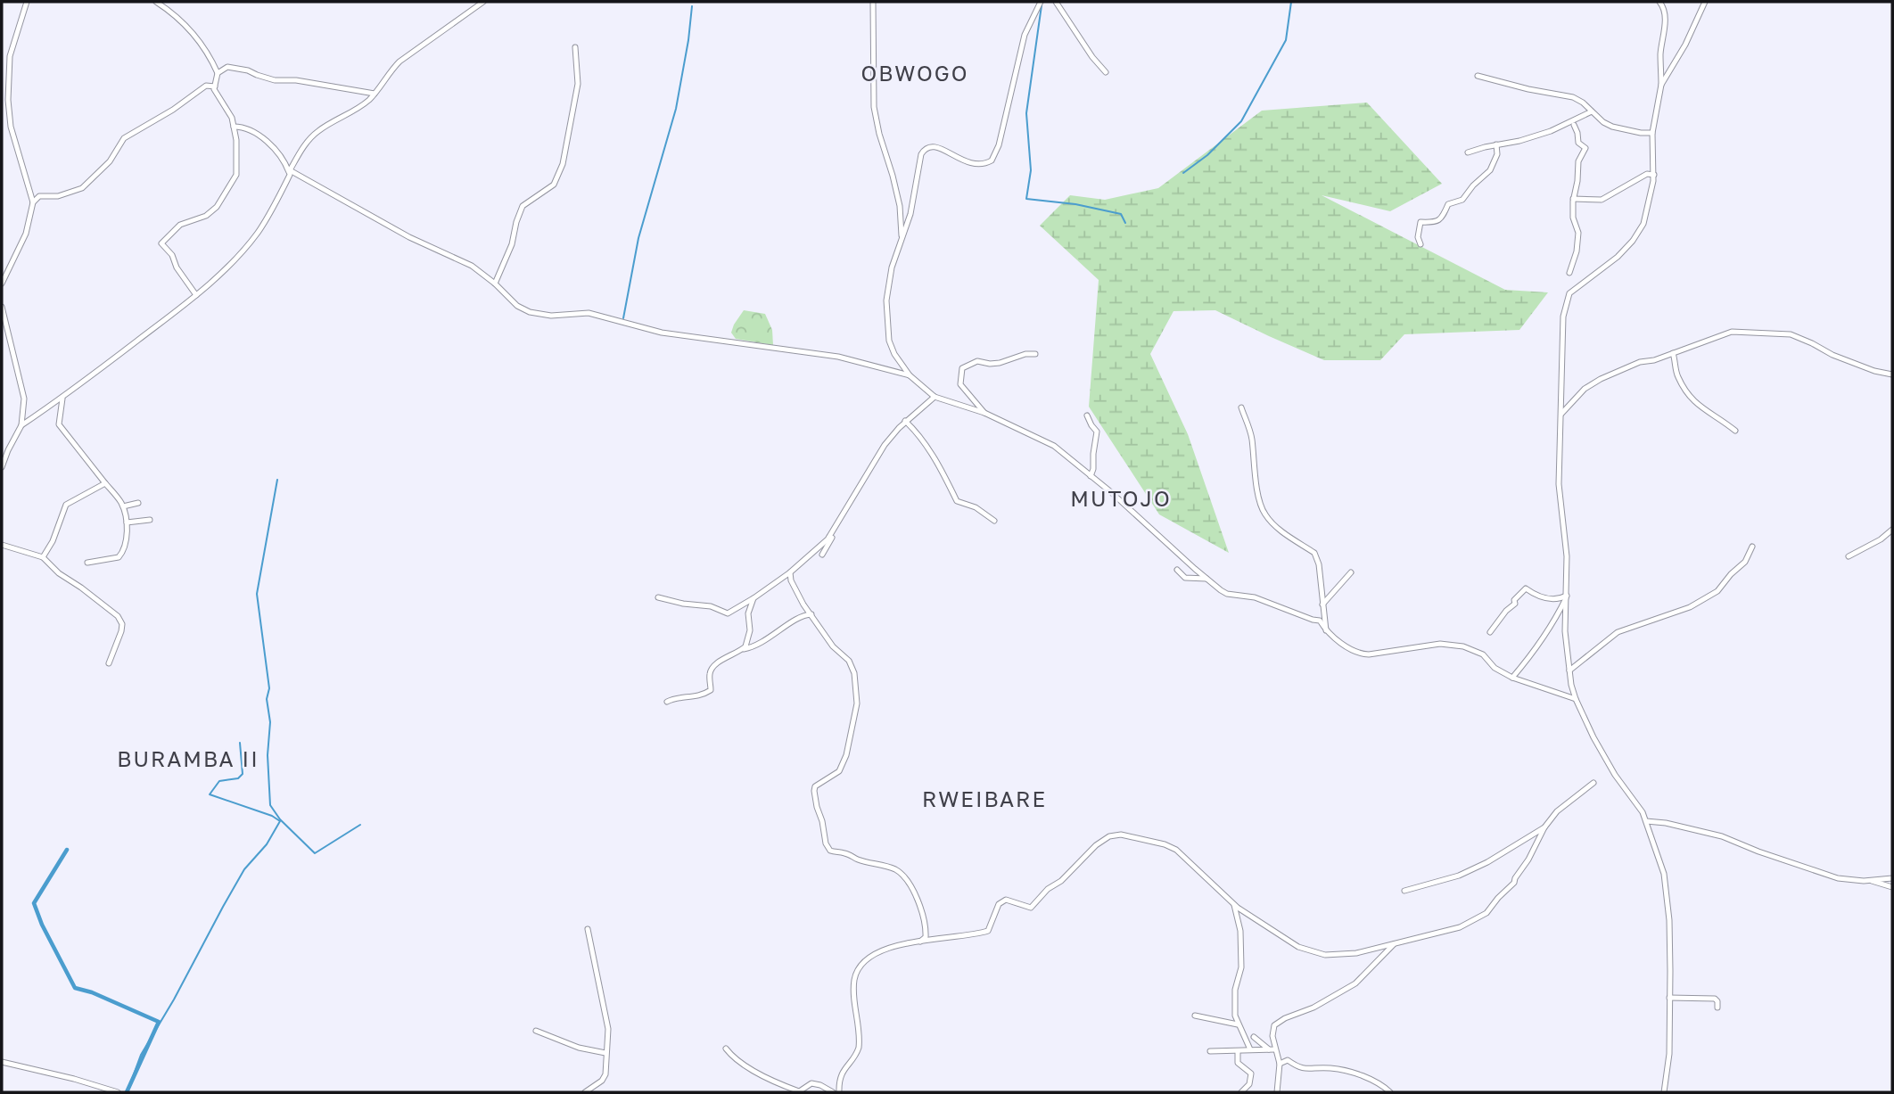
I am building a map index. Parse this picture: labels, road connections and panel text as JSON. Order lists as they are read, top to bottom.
{
  "districts": [
    "OBWOGO",
    "MUTOJO",
    "BURAMBA II",
    "RWEIBARE"
  ]
}
